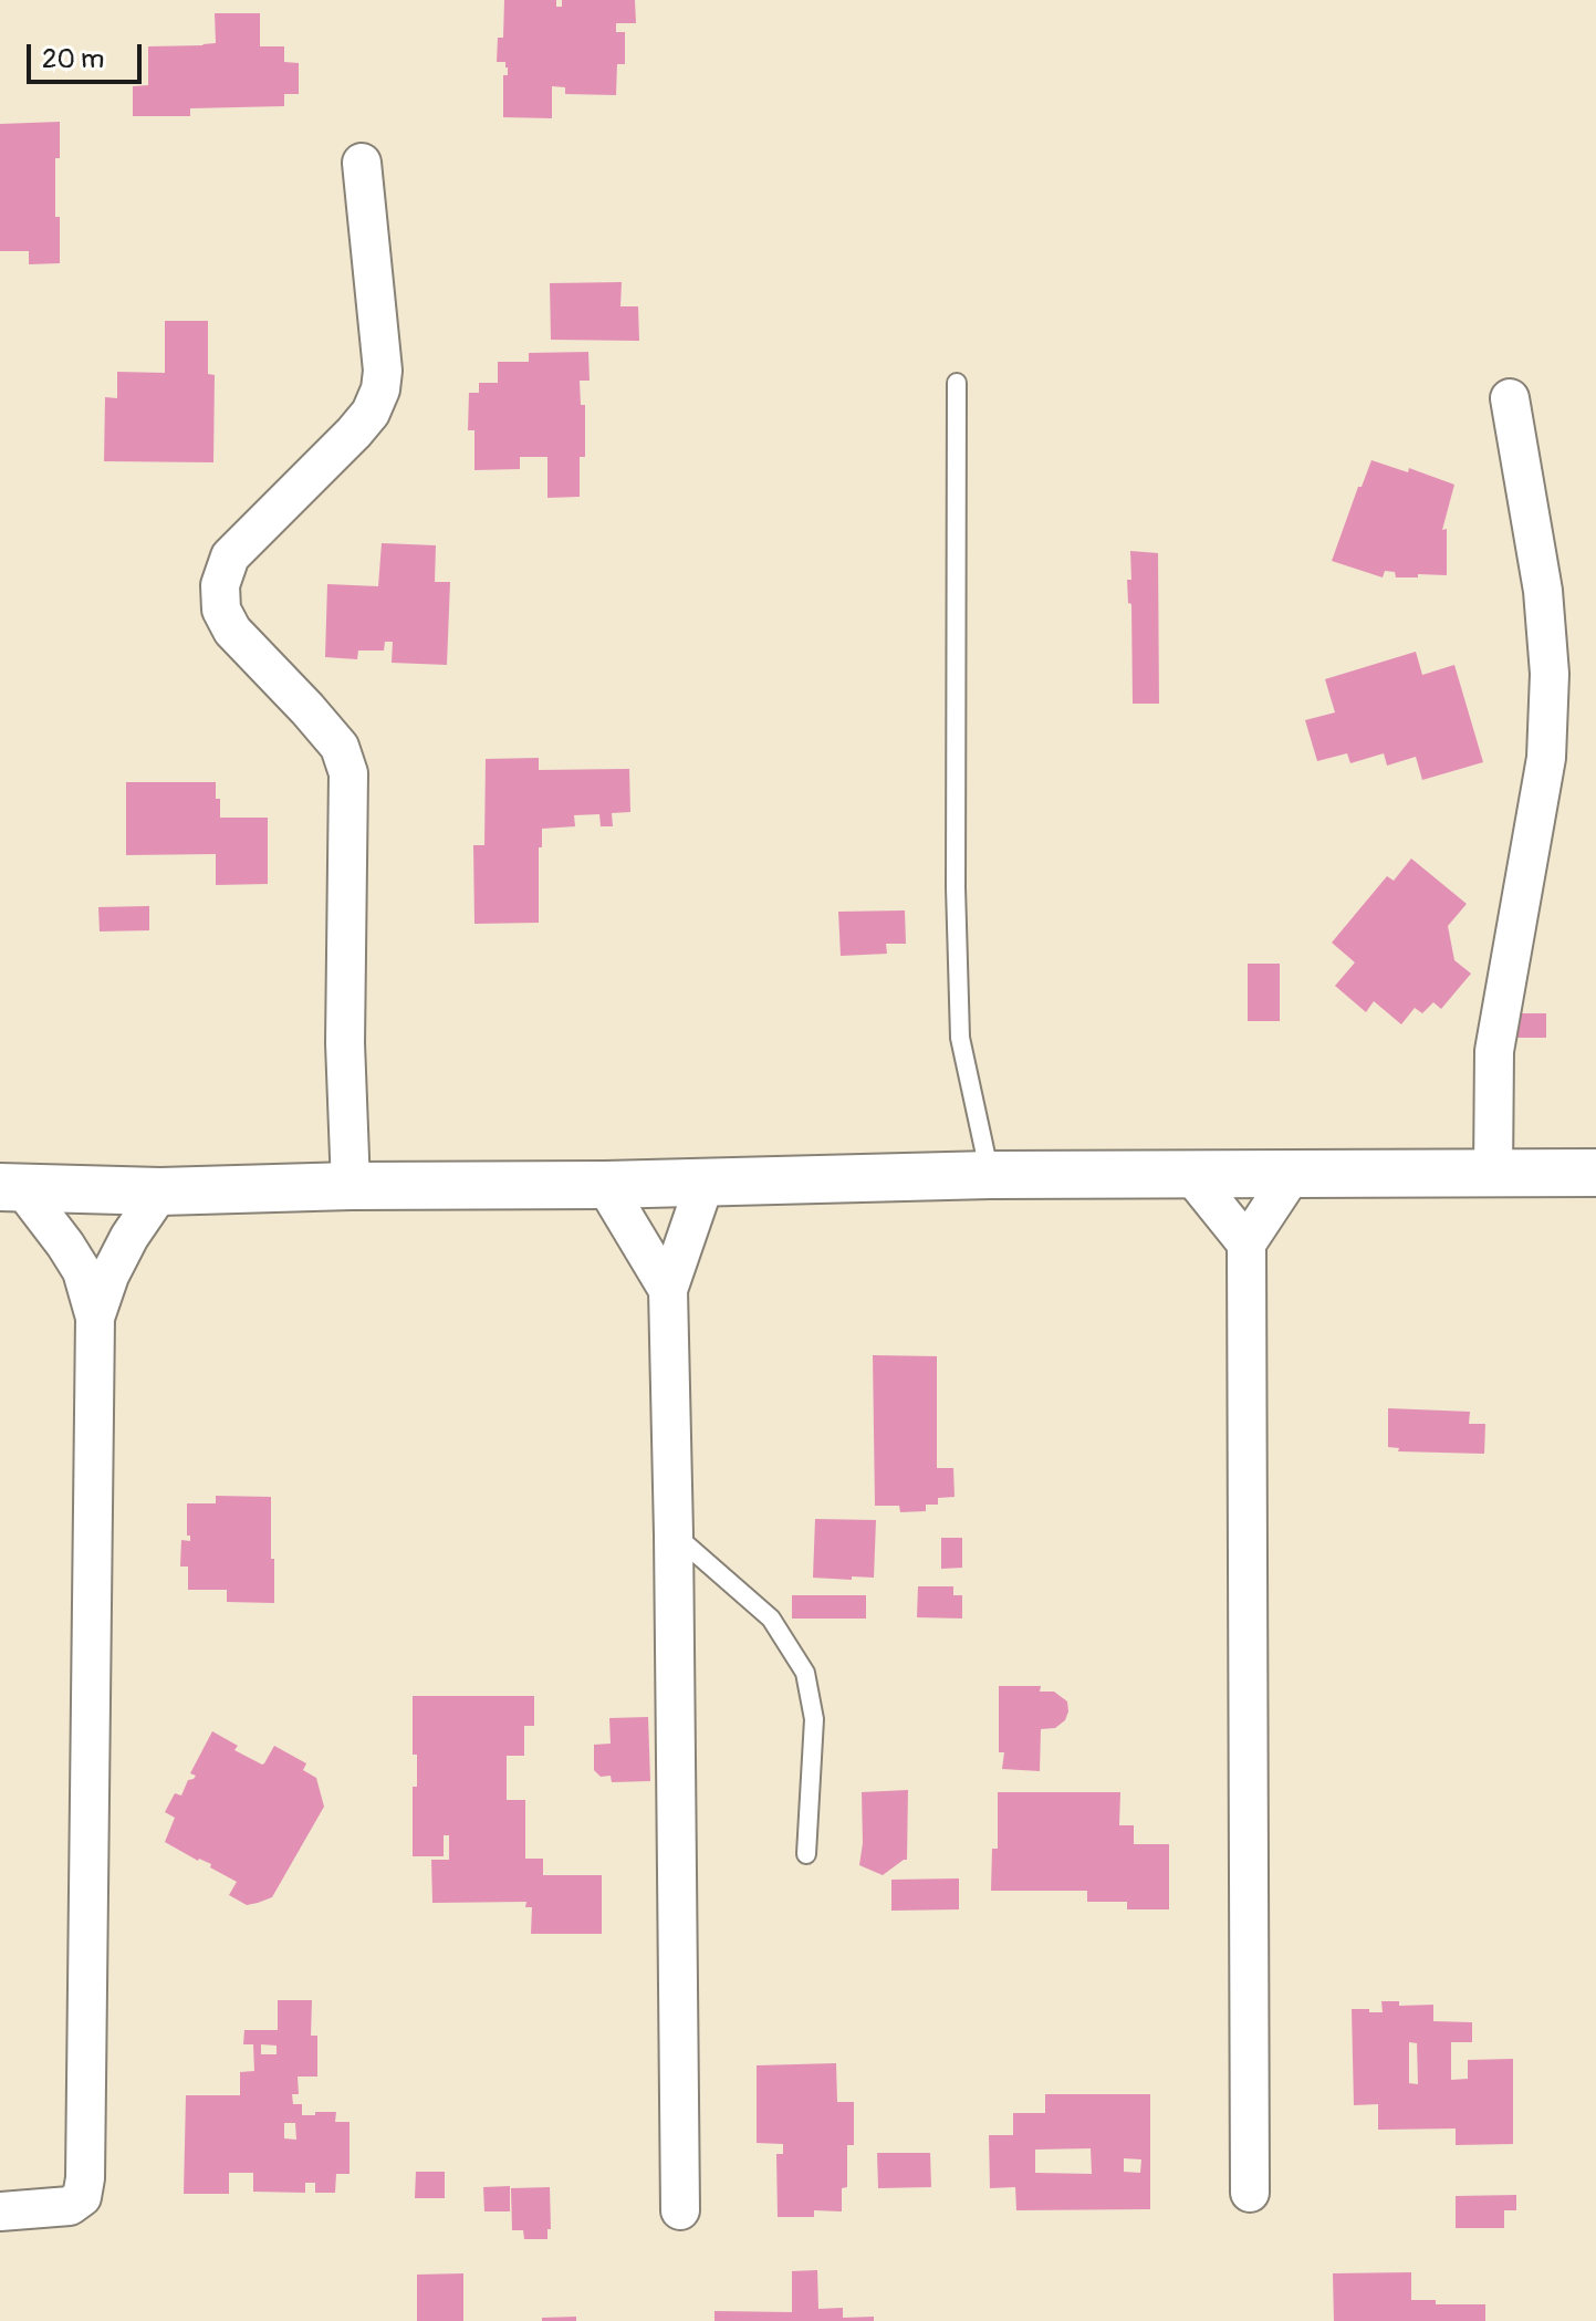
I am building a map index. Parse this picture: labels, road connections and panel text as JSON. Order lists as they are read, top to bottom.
{
  "scale_bar": "20 m"
}
